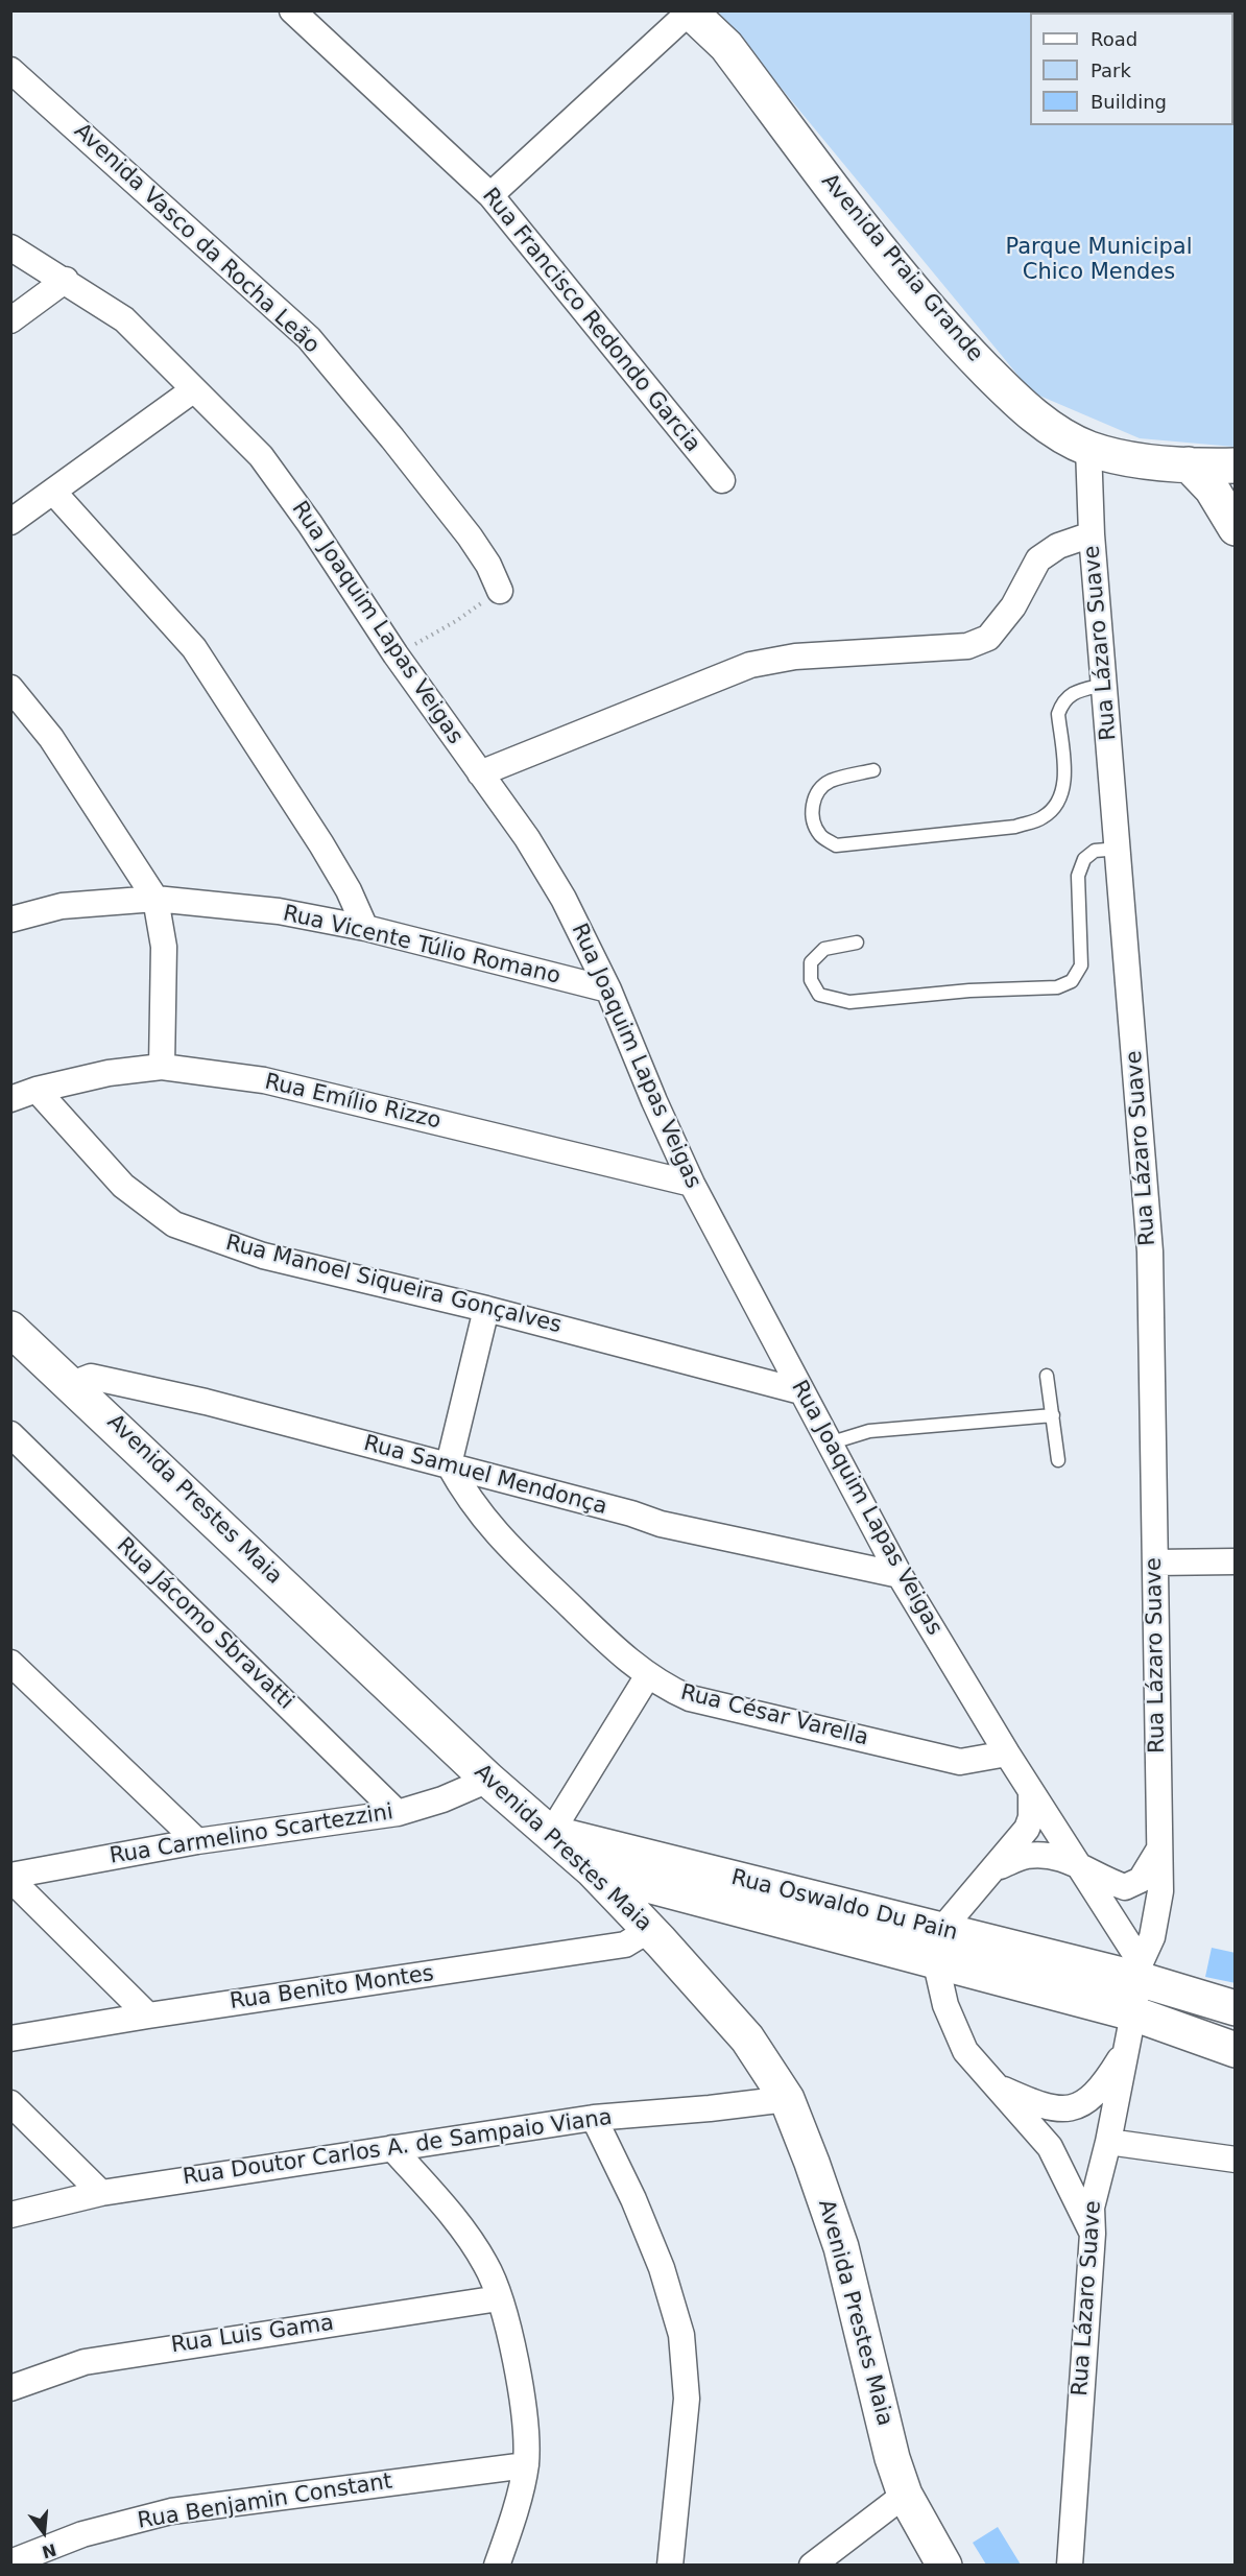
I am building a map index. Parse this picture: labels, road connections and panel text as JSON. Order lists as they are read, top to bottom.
{
  "streets": {
    "main road": ["Avenida Praia Grande", "Avenida Prestes Maia", "Rua Oswaldo Du Pain"],
    "street": [
      "Avenida Vasco da Rocha Leão",
      "Rua Francisco Redondo Garcia",
      "Rua Joaquim Lapas Veigas",
      "Rua Lázaro Suave",
      "Rua Vicente Túlio Romano",
      "Rua Emílio Rizzo",
      "Rua Manoel Siqueira Gonçalves",
      "Rua Samuel Mendonça",
      "Rua Jácomo Sbravatti",
      "Rua César Varella",
      "Rua Carmelino Scartezzini",
      "Rua Benito Montes",
      "Rua Doutor Carlos A. de Sampaio Viana",
      "Rua Luis Gama",
      "Rua Benjamin Constant"
    ]
  },
  "crossings": [
    ["Avenida Praia Grande", "Rua Lázaro Suave"],
    ["Rua Joaquim Lapas Veigas", "Rua Lázaro Suave"],
    ["Rua Joaquim Lapas Veigas", "Rua Vicente Túlio Romano"],
    ["Rua Joaquim Lapas Veigas", "Rua Emílio Rizzo"],
    ["Rua Joaquim Lapas Veigas", "Rua Manoel Siqueira Gonçalves"],
    ["Rua Joaquim Lapas Veigas", "Rua Samuel Mendonça"],
    ["Rua Joaquim Lapas Veigas", "Rua César Varella"],
    ["Rua Joaquim Lapas Veigas", "Rua Oswaldo Du Pain"],
    ["Rua Lázaro Suave", "Rua Oswaldo Du Pain"],
    ["Rua Emílio Rizzo", "Rua Manoel Siqueira Gonçalves"],
    ["Rua Samuel Mendonça", "Avenida Prestes Maia"],
    ["Rua Samuel Mendonça", "Rua César Varella"],
    ["Avenida Prestes Maia", "Rua Carmelino Scartezzini"],
    ["Avenida Prestes Maia", "Rua Oswaldo Du Pain"],
    ["Avenida Prestes Maia", "Rua Benito Montes"],
    ["Avenida Prestes Maia", "Rua Doutor Carlos A. de Sampaio Viana"],
    ["Rua Jácomo Sbravatti", "Rua Carmelino Scartezzini"]
  ],
  "parks": ["Parque Municipal Chico Mendes"],
  "legend": ["Road", "Park", "Building"],
  "north": "bottom"
}
